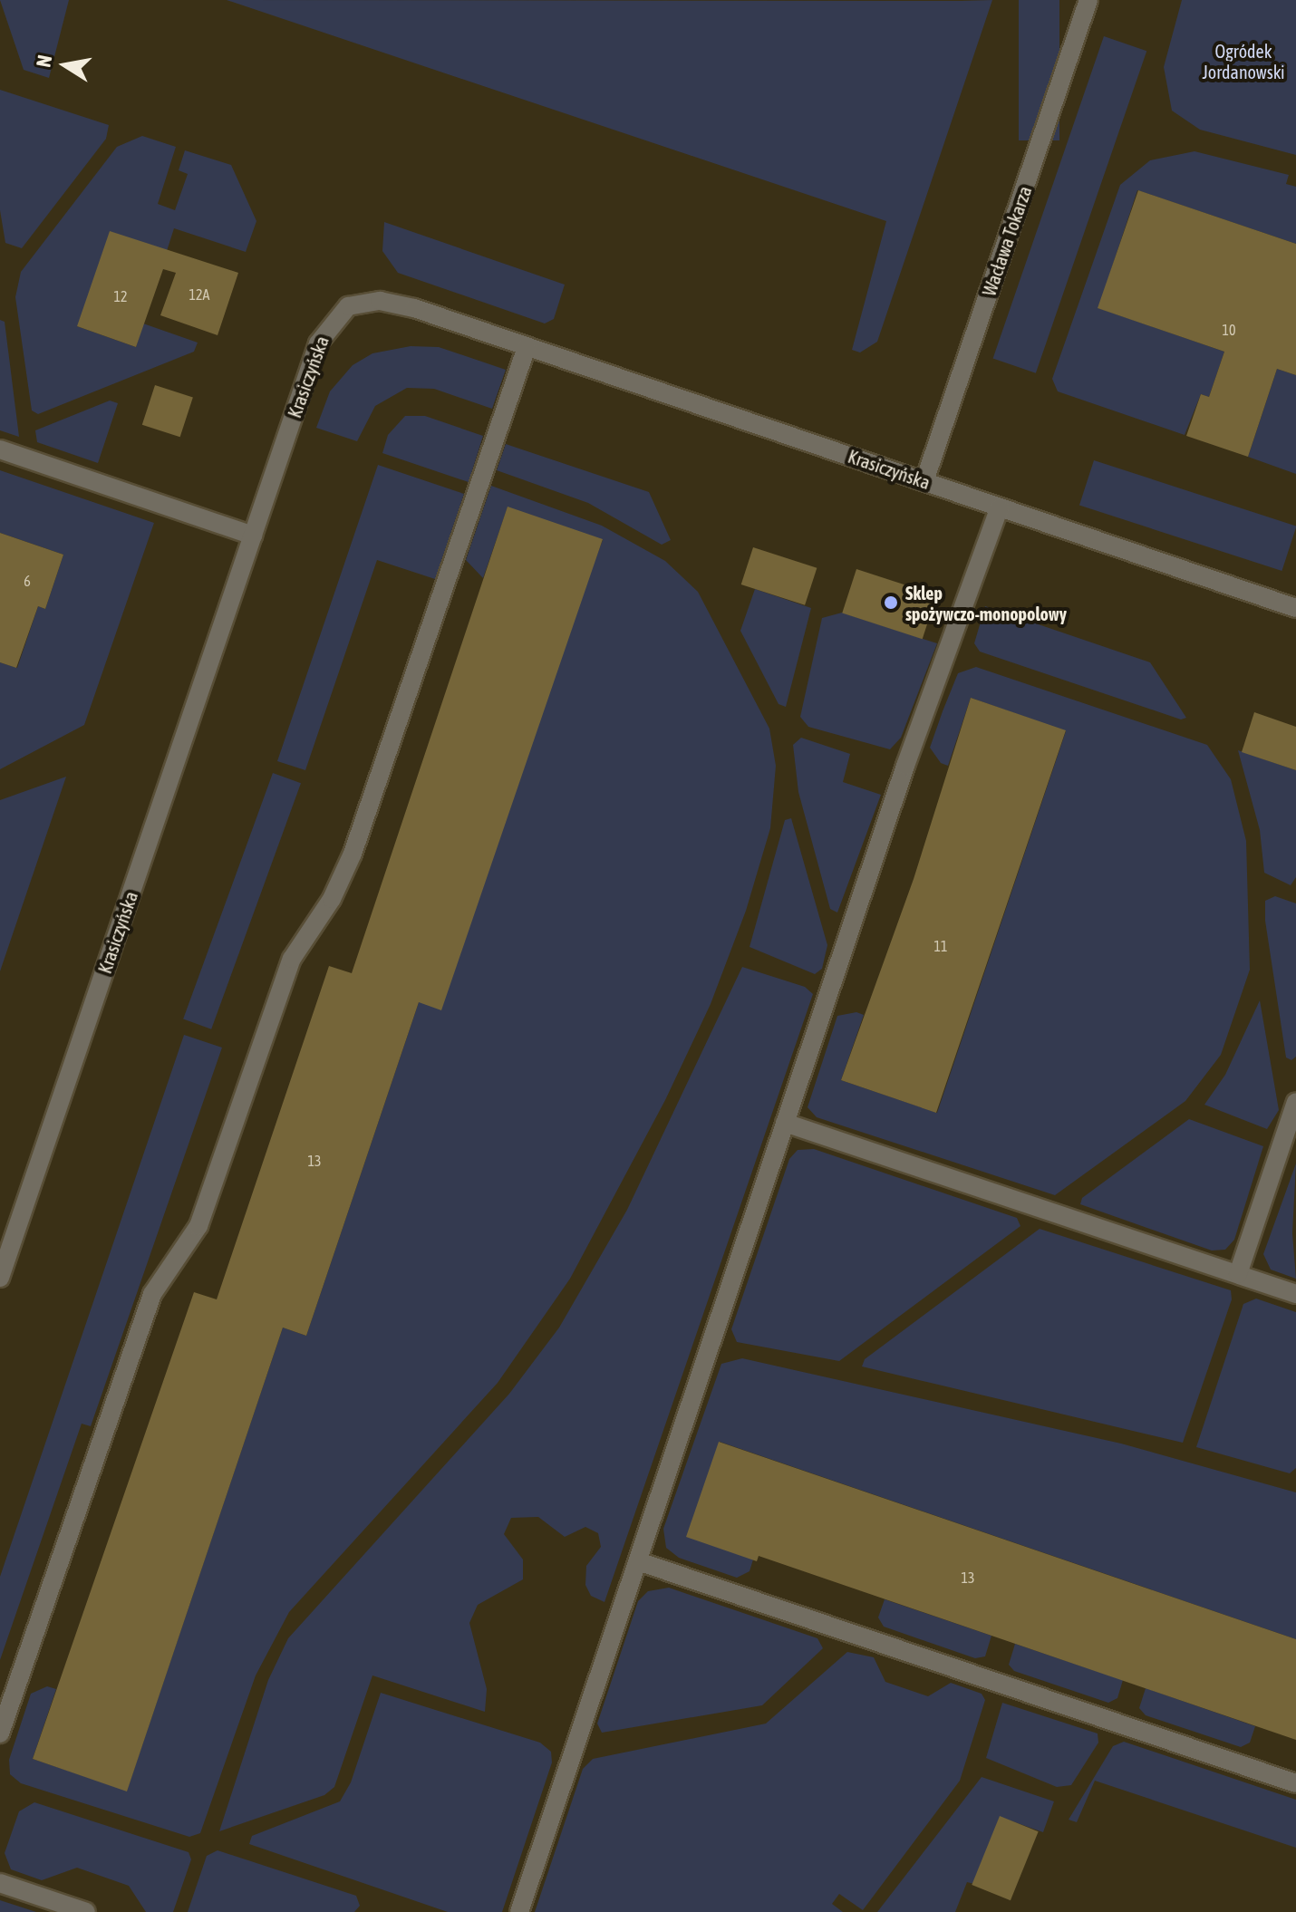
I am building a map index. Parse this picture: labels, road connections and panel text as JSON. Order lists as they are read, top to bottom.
{
  "streets": {
    "street": ["Wacława Tokarza", "Krasiczyńska"]
  },
  "crossings": [
    ["Wacława Tokarza", "Krasiczyńska"]
  ],
  "parks": ["Ogródek Jordanowski"],
  "places": ["Sklep spożywczo-monopolowy"],
  "house_numbers": [
    "12A",
    "12",
    "10",
    "6",
    "11",
    "13",
    "13"
  ],
  "north": "left"
}
